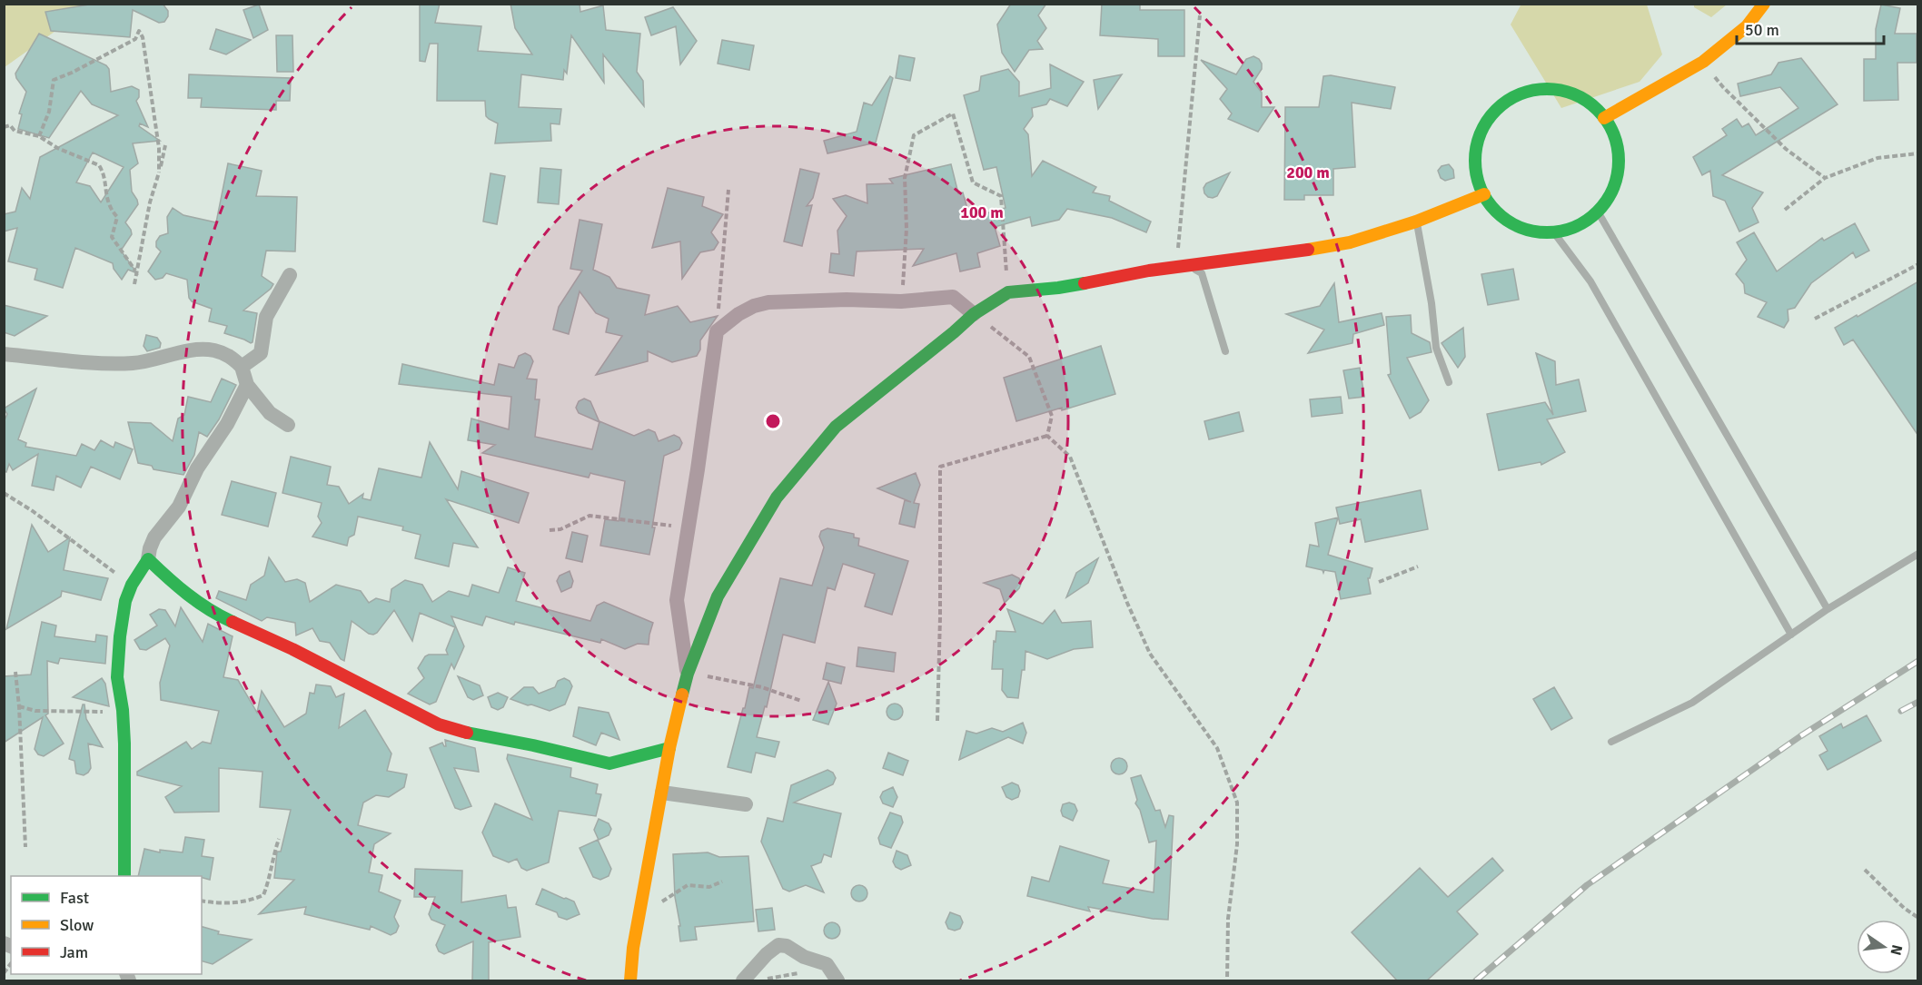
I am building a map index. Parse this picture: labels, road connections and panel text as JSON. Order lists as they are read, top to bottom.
{
  "legend": ["Fast", "Slow", "Jam"],
  "scale_bar": "50 m",
  "north": "right",
  "rings": ["200 m", "100 m"]
}
